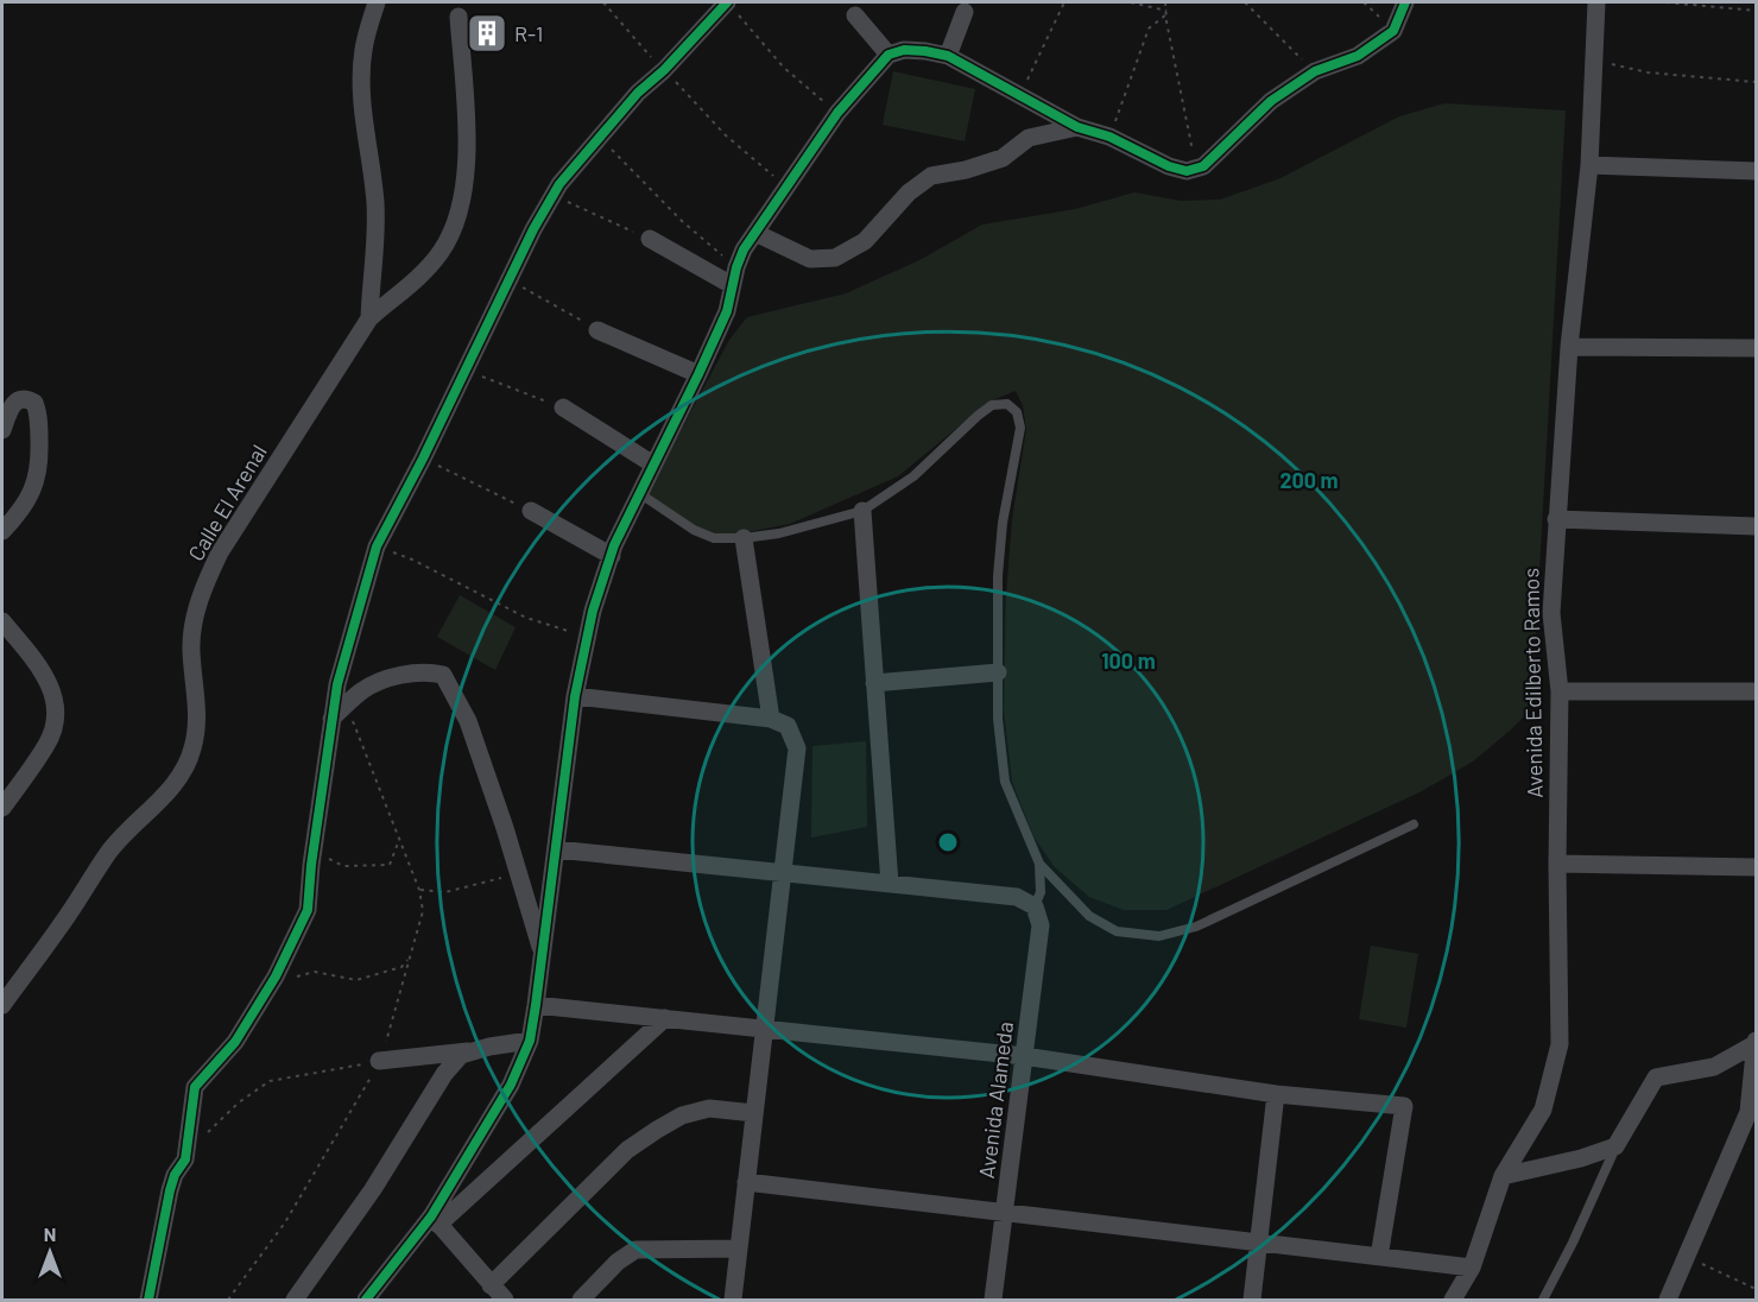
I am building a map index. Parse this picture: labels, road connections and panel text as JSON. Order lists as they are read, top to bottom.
{
  "streets": {
    "street": ["Calle El Arenal", "Avenida Edilberto Ramos", "Avenida Alameda"]
  },
  "places": {
    "building": ["R-1"]
  },
  "north": "top",
  "rings": ["200 m", "100 m"]
}
